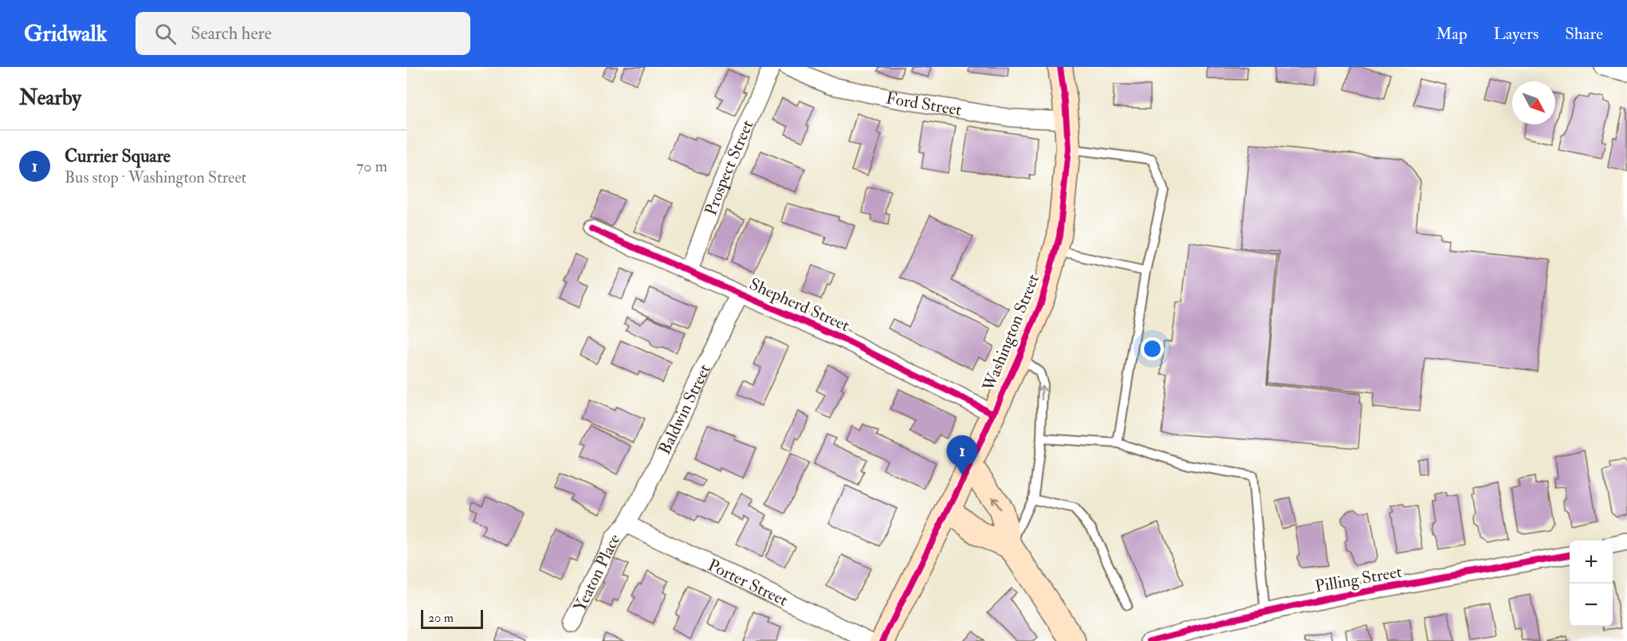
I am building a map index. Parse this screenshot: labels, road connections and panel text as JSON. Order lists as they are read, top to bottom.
{
  "streets": {
    "street": [
      "Ford Street",
      "Prospect Street",
      "Shepherd Street",
      "Washington Street",
      "Baldwin Street",
      "Yeaton Place",
      "Pilling Street",
      "Porter Street"
    ]
  },
  "crossings": [
    ["Ford Street", "Washington Street"],
    ["Prospect Street", "Shepherd Street"],
    ["Shepherd Street", "Washington Street"],
    ["Shepherd Street", "Baldwin Street"],
    ["Baldwin Street", "Yeaton Place"],
    ["Baldwin Street", "Porter Street"],
    ["Yeaton Place", "Porter Street"]
  ],
  "scale_bar": "20 m",
  "north": "bottom right",
  "page": {
    "header": "Gridwalk",
    "search": "Search here",
    "nav": ["Map", "Layers", "Share"],
    "heading": "Nearby",
    "list": [
      {
        "mark": "1",
        "name": "Currier Square",
        "note": "Bus stop · Washington Street",
        "value": "70 m"
      }
    ],
    "pins": "1",
    "map_buttons": ["+", "−"],
    "scale": "20 m"
  }
}
